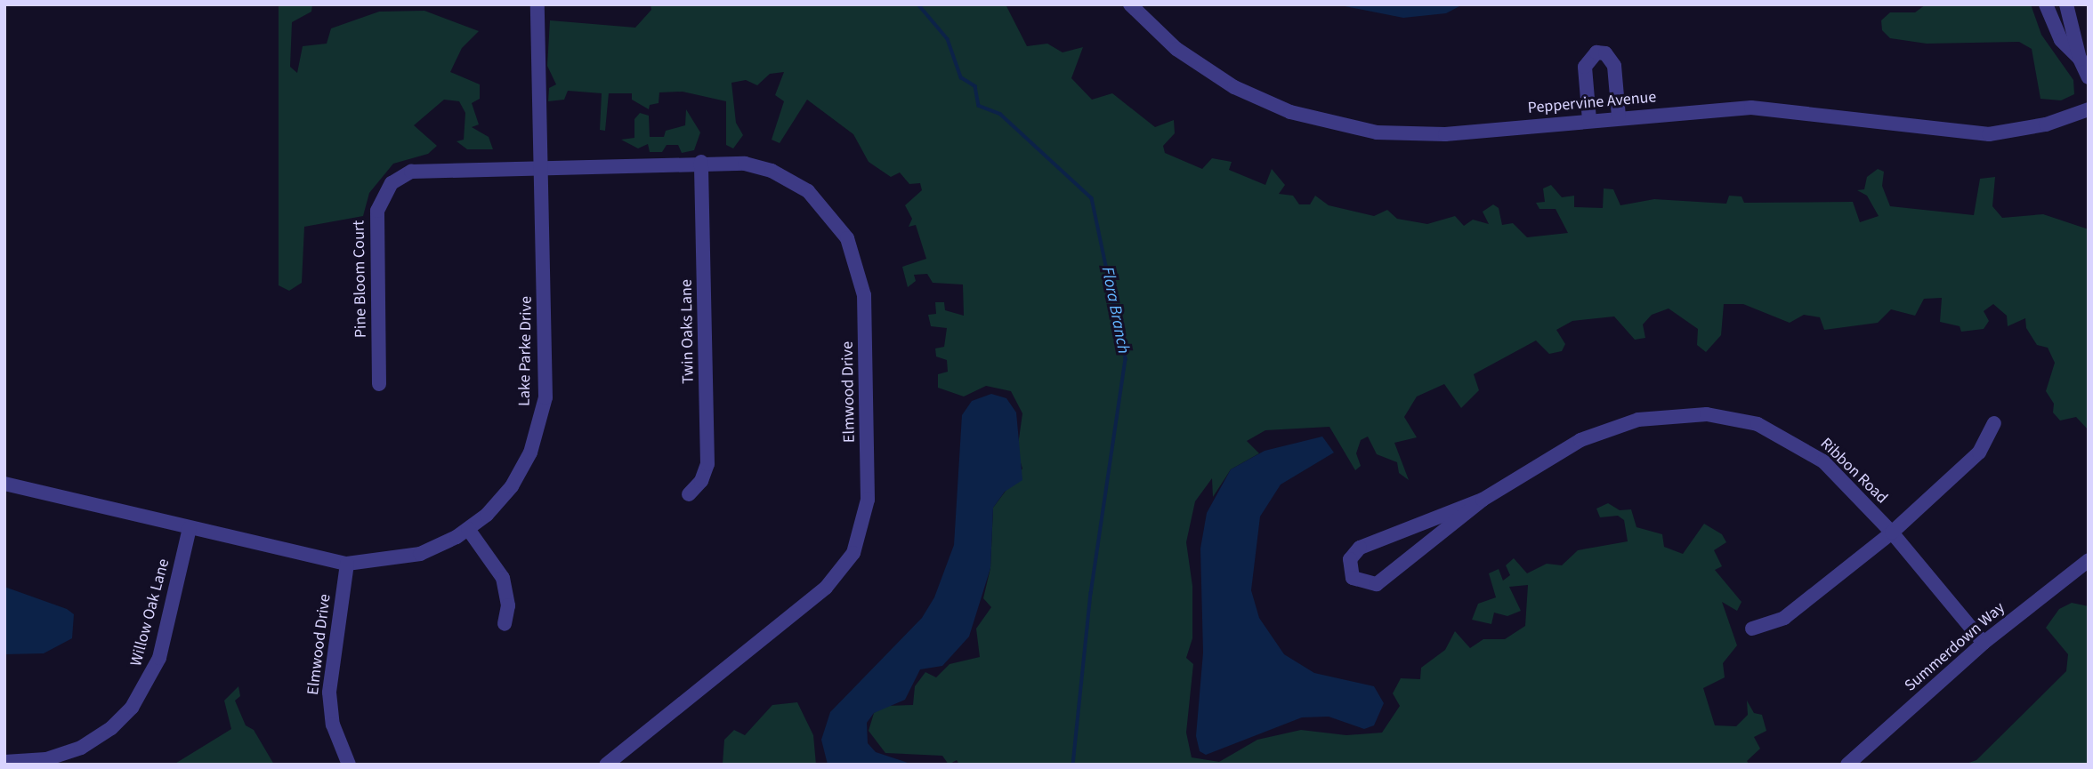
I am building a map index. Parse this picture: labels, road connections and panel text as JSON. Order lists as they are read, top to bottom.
{
  "streets": {
    "street": [
      "Peppervine Avenue",
      "Pine Bloom Court",
      "Twin Oaks Lane",
      "Lake Parke Drive",
      "Elmwood Drive",
      "Ribbon Road",
      "Willow Oak Lane",
      "Summerdown Way"
    ]
  },
  "crossings": [
    ["Pine Bloom Court", "Lake Parke Drive"],
    ["Pine Bloom Court", "Elmwood Drive"],
    ["Twin Oaks Lane", "Elmwood Drive"],
    ["Lake Parke Drive", "Elmwood Drive"],
    ["Lake Parke Drive", "Willow Oak Lane"],
    ["Ribbon Road", "Summerdown Way"]
  ],
  "water": ["Flora Branch"]
}
